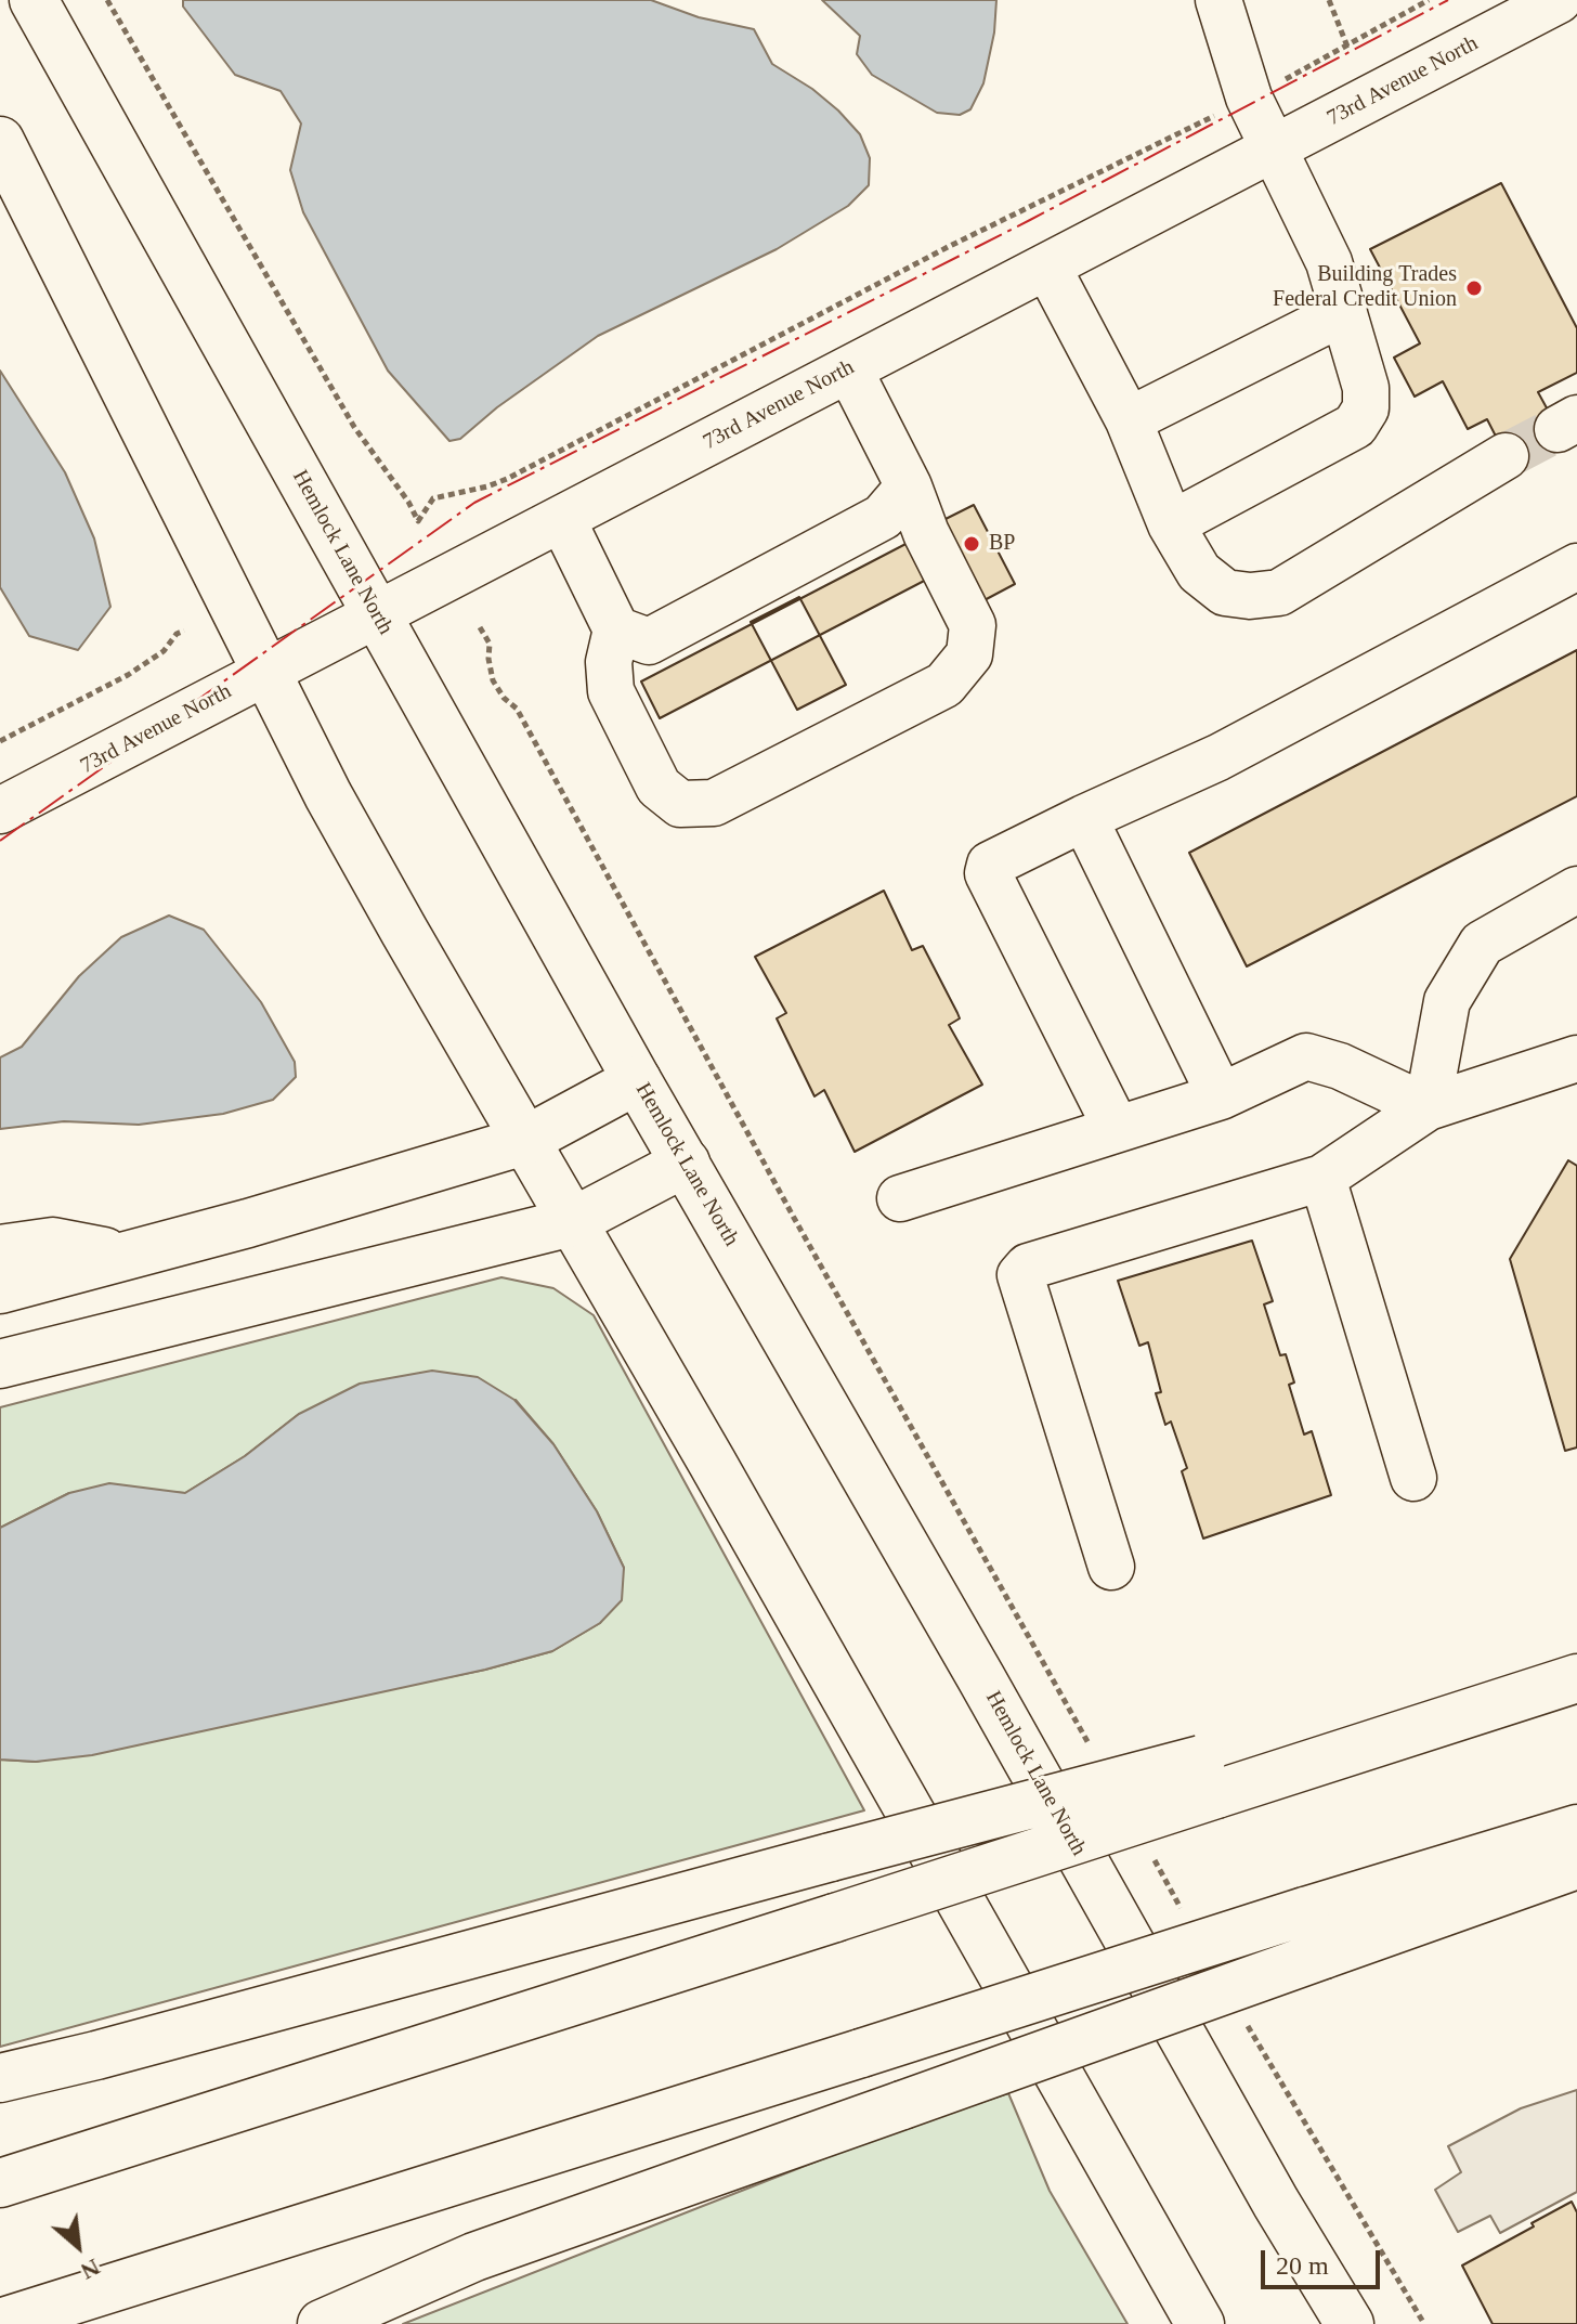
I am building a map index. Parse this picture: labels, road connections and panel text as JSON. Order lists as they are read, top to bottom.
{
  "streets": {
    "main road": ["Hemlock Lane North"],
    "street": ["73rd Avenue North"]
  },
  "crossings": [
    ["73rd Avenue North", "Hemlock Lane North"]
  ],
  "places": ["Building Trades Federal Credit Union", "BP"],
  "scale_bar": "20 m",
  "north": "bottom right"
}
